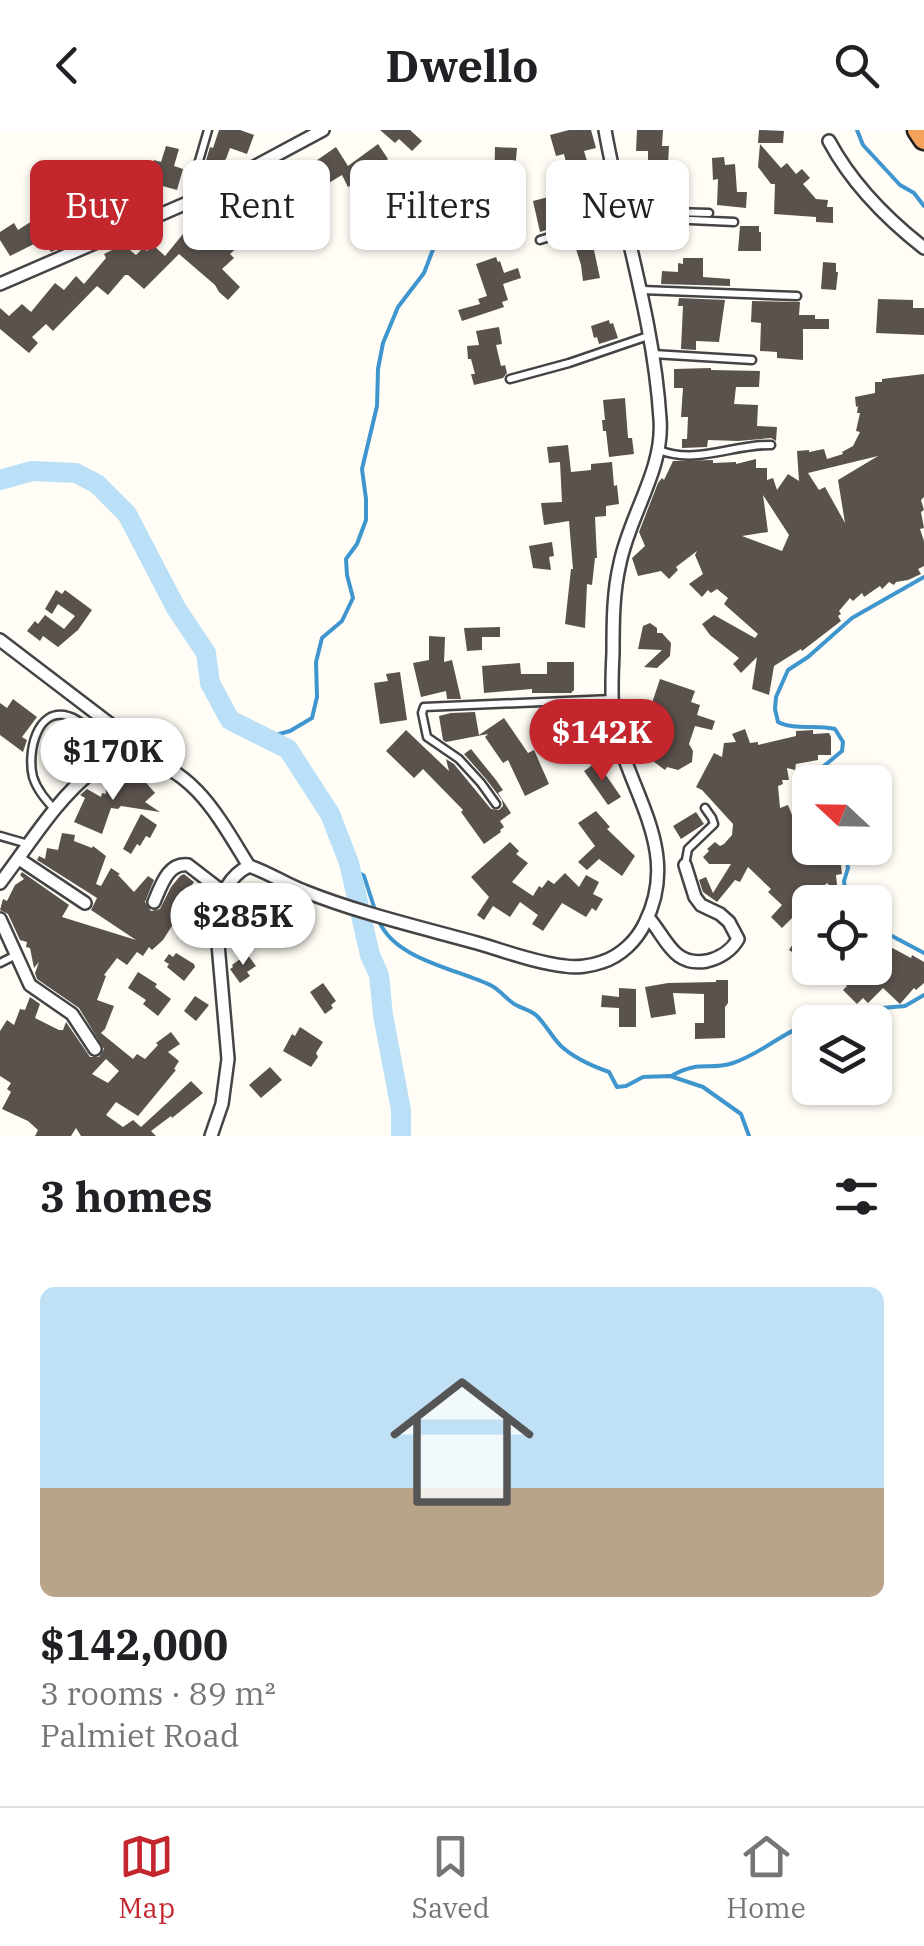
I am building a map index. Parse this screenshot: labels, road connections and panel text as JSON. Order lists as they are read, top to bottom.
{
  "north": "left",
  "page": {
    "header": "Dwello",
    "chip": [
      "Buy",
      "Rent",
      "Filters",
      "New"
    ],
    "price": ["$142K", "$170K", "$285K"],
    "heading": "3 homes",
    "list": [
      {
        "name": "$142,000",
        "note": "3 rooms · 89 m² · Palmiet Road"
      }
    ],
    "tabs": ["Map", "Saved", "Home"]
  }
}
